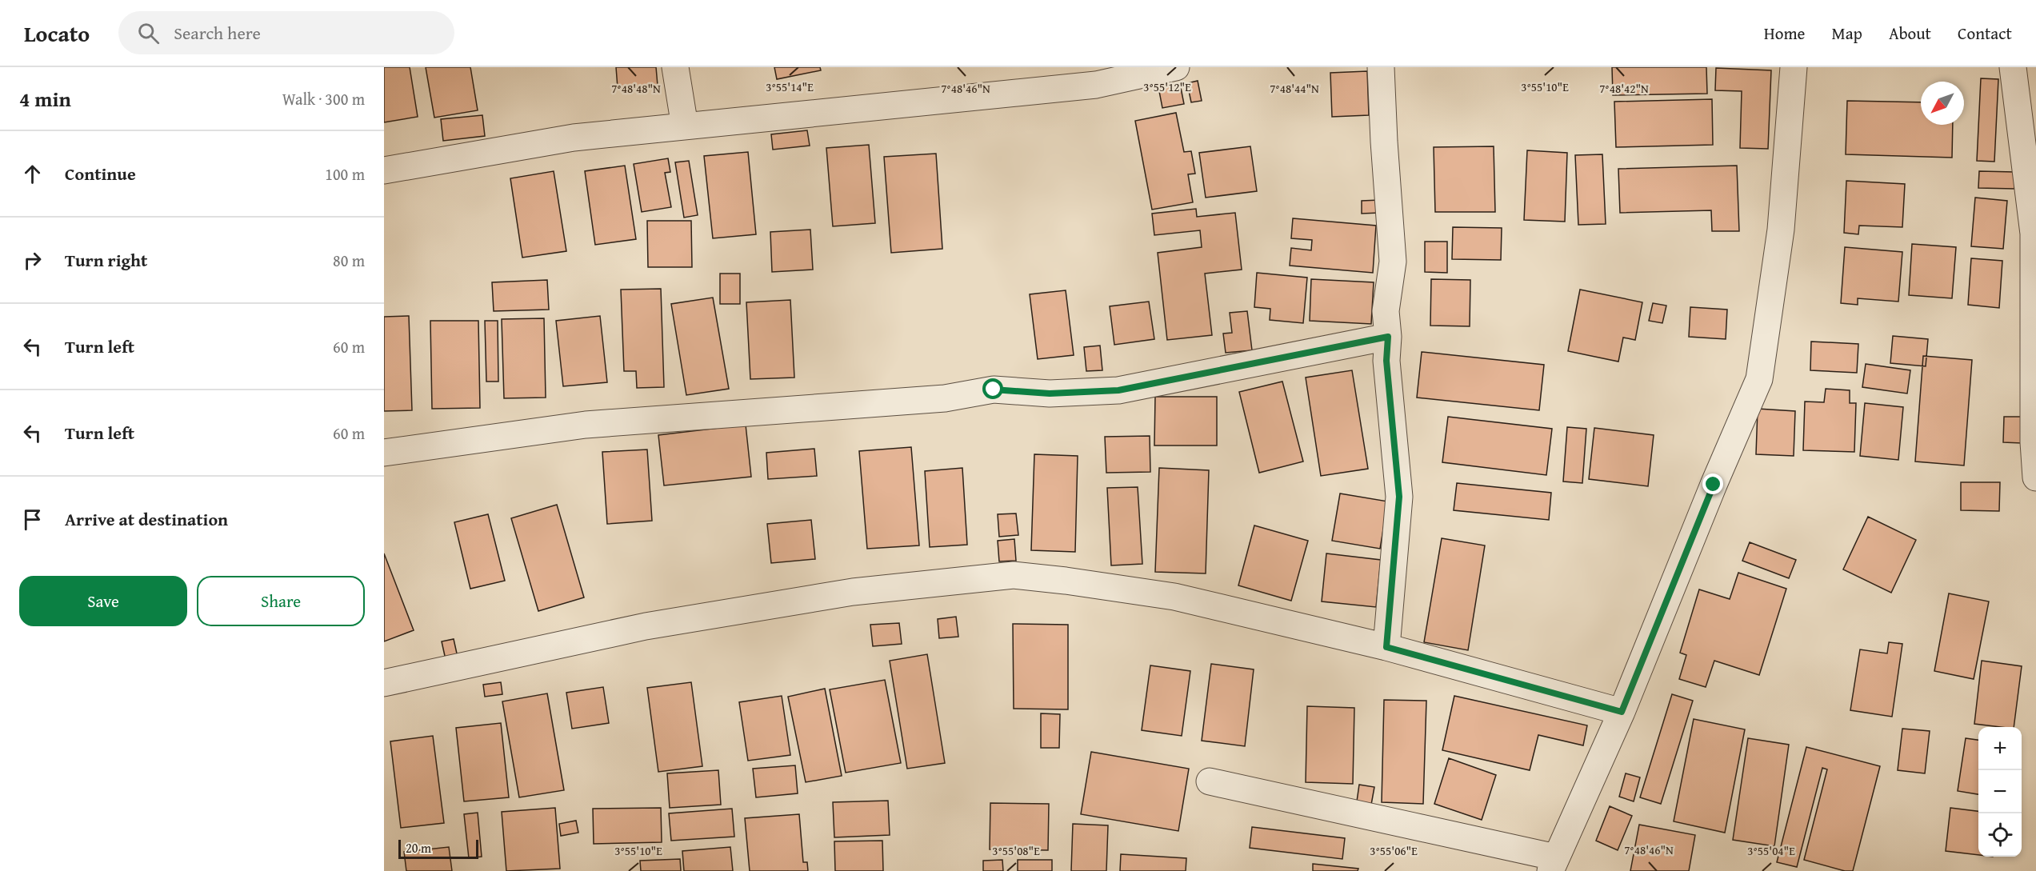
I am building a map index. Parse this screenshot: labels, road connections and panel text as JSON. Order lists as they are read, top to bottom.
{
  "scale_bar": "20 m",
  "north": "bottom left",
  "page": {
    "header": "Locato",
    "search": "Search here",
    "nav": [
      "Home",
      "Map",
      "About",
      "Contact"
    ],
    "heading": ["4 min", "Walk · 300 m"],
    "list": [
      ["Continue", "100 m"],
      ["Turn right", "80 m"],
      ["Turn left", "60 m"],
      ["Turn left", "60 m"],
      "Arrive at destination"
    ],
    "buttons": ["Save", "Share"],
    "map_buttons": ["+", "−"],
    "scale": "20 m"
  },
  "coordinates": [
    "3°55'14\"E",
    "3°55'12\"E",
    "3°55'10\"E",
    "7°48'42\"N",
    "7°48'48\"N",
    "7°48'46\"N",
    "7°48'44\"N",
    "3°55'08\"E",
    "3°55'06\"E",
    "3°55'04\"E"
  ]
}
